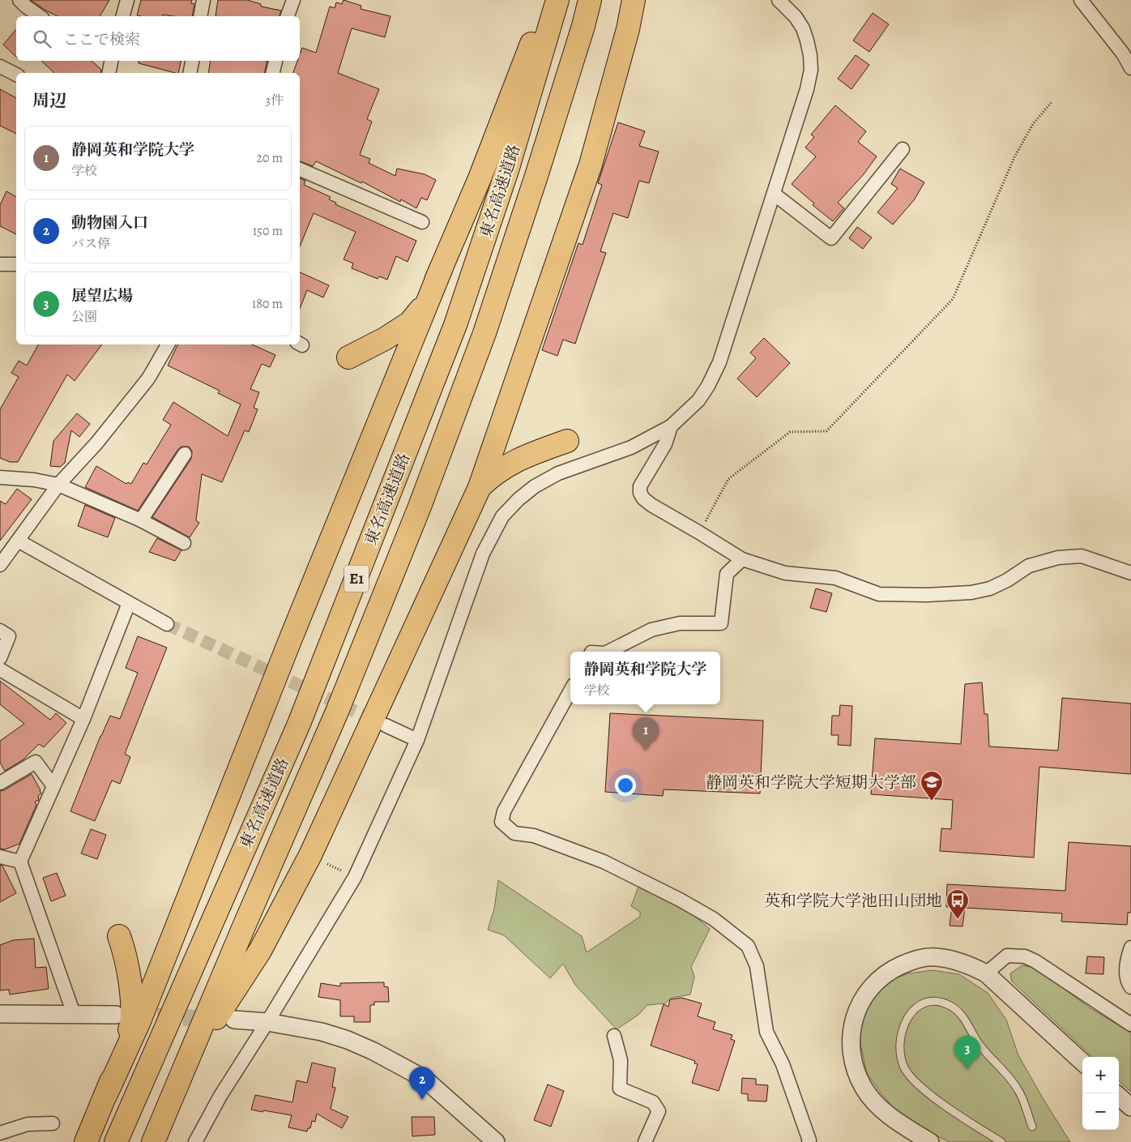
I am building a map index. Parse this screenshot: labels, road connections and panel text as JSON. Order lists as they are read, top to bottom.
{
  "streets": {
    "highway": ["東名高速道路", "E1"]
  },
  "places": {
    "school or university": ["静岡英和学院大学短期大学部"],
    "bus stop": ["英和学院大学池田山団地"]
  },
  "page": {
    "search": "ここで検索",
    "heading": ["周辺", "3件"],
    "list": [
      {
        "mark": "1",
        "name": "静岡英和学院大学",
        "note": "学校",
        "value": "20 m"
      },
      {
        "mark": "2",
        "name": "動物園入口",
        "note": "バス停",
        "value": "150 m"
      },
      {
        "mark": "3",
        "name": "展望広場",
        "note": "公園",
        "value": "180 m"
      }
    ],
    "popup": ["静岡英和学院大学", "学校"],
    "pins": ["1", "3", "2"],
    "map_buttons": ["+", "−"]
  }
}
